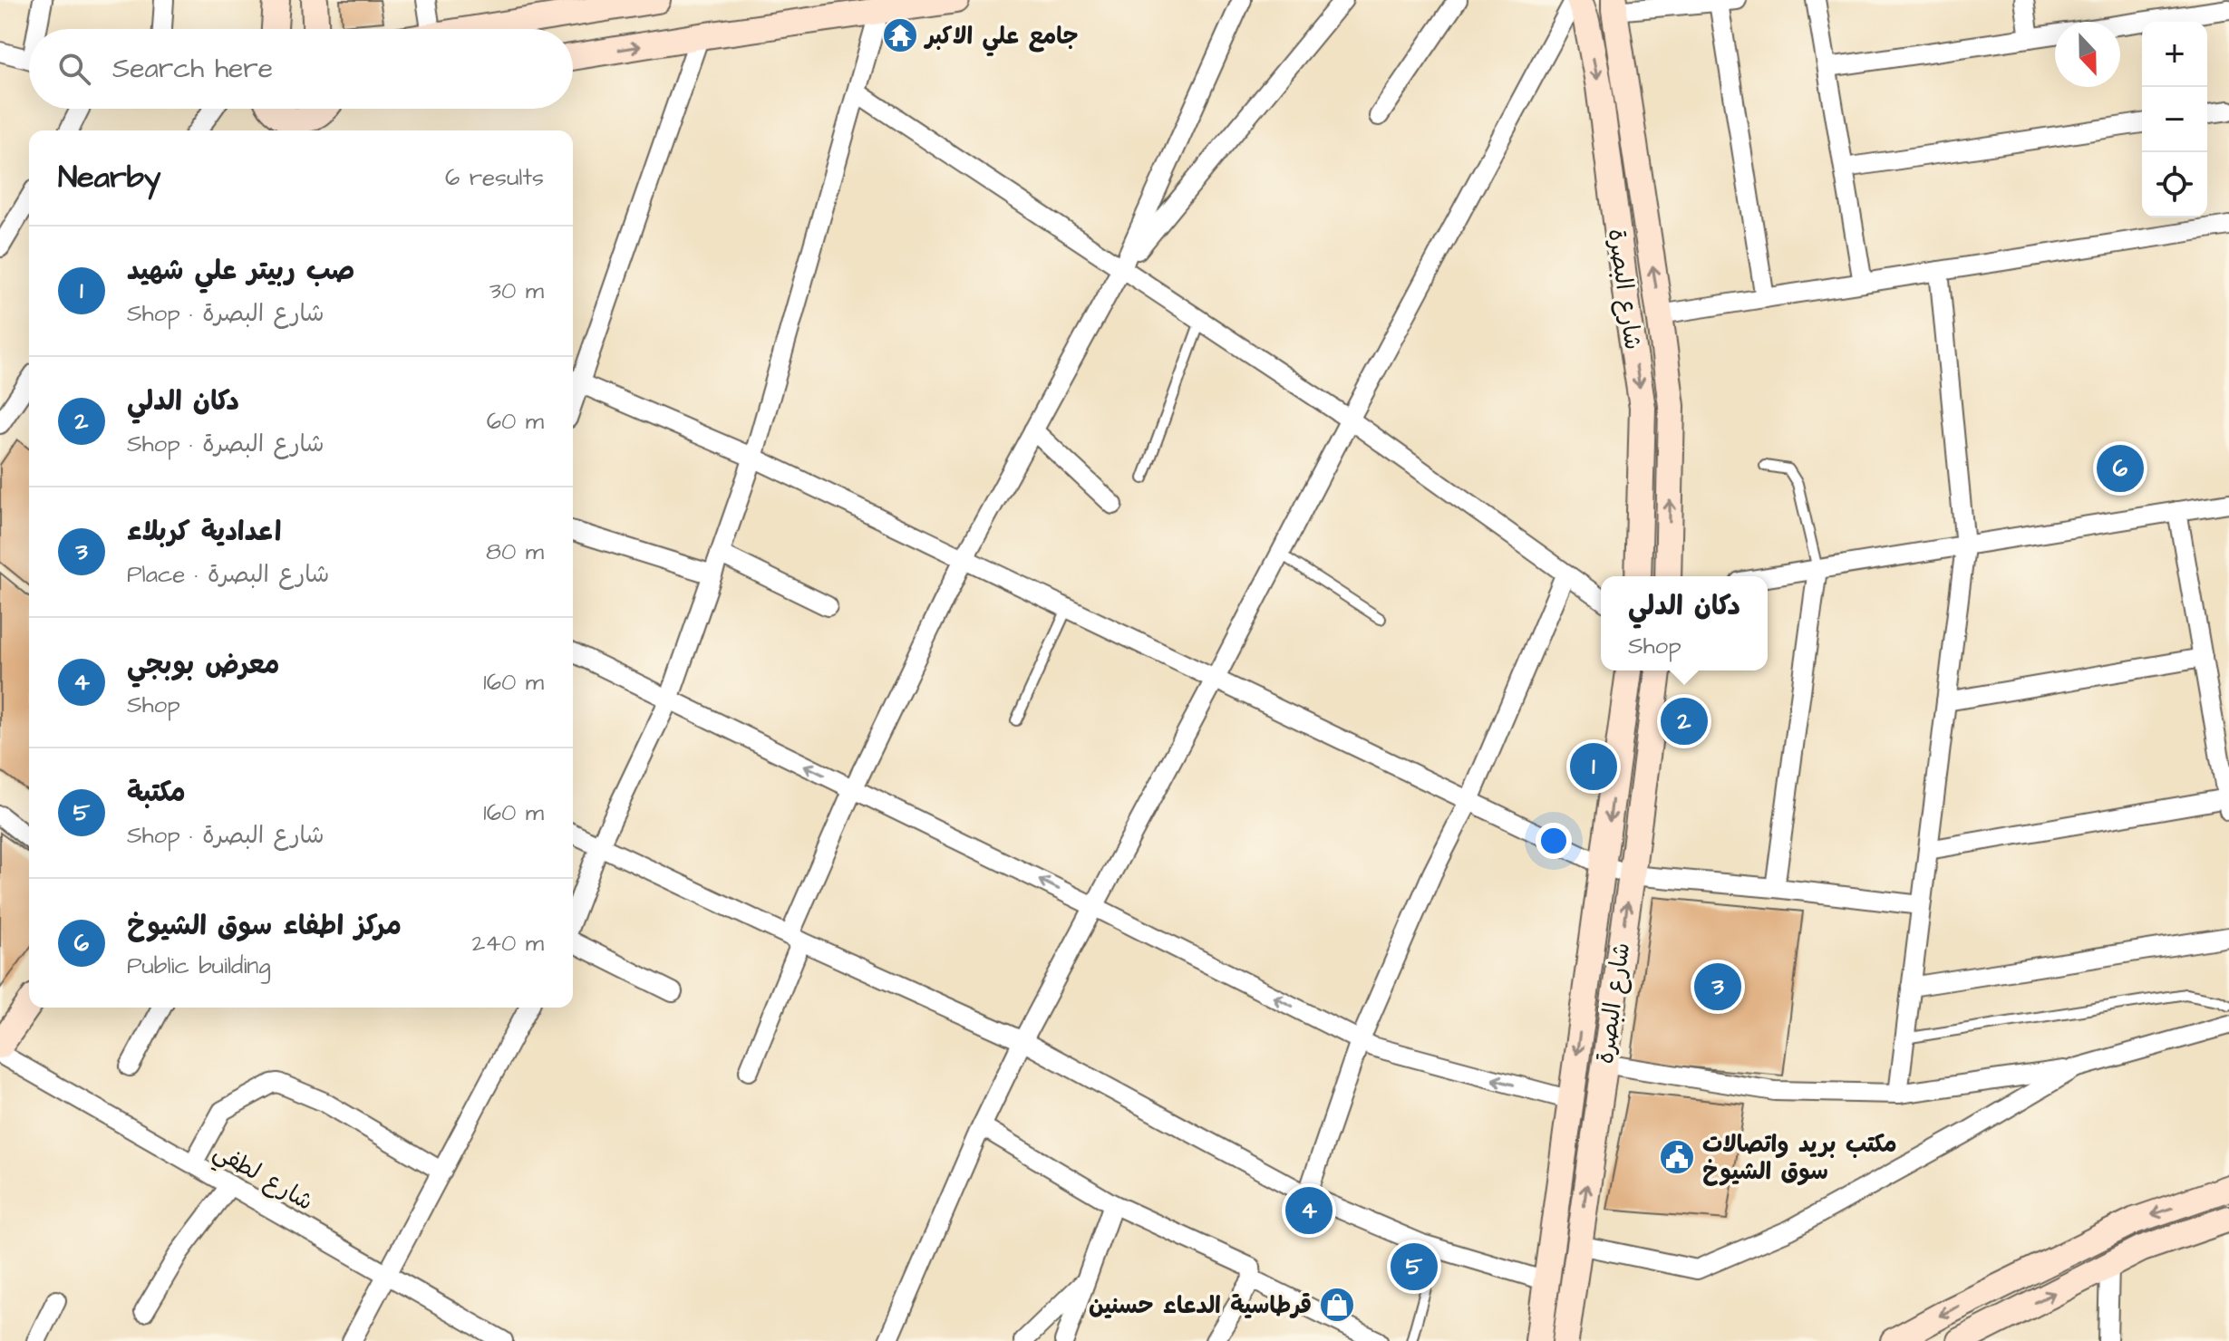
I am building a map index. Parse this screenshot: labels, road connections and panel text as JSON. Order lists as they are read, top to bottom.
{
  "streets": {
    "main road": ["شارع البصرة"],
    "street": ["شارع لطفي"]
  },
  "places": {
    "temple": ["جامع علي الاكبر"],
    "public building": ["مكتب بريد واتصالات سوق الشيوخ"],
    "shop": ["قرطاسية الدعاء حسنين"]
  },
  "north": "bottom",
  "page": {
    "map_buttons": ["+", "−"],
    "search": "Search here",
    "heading": ["Nearby", "6 results"],
    "list": [
      {
        "mark": "1",
        "name": "صب ربيتر علي شهيد",
        "note": "Shop · شارع البصرة",
        "value": "30 m"
      },
      {
        "mark": "2",
        "name": "دكان الدلي",
        "note": "Shop · شارع البصرة",
        "value": "60 m"
      },
      {
        "mark": "3",
        "name": "اعدادية كربلاء",
        "note": "Place · شارع البصرة",
        "value": "80 m"
      },
      {
        "mark": "4",
        "name": "معرض بوبجي",
        "note": "Shop",
        "value": "160 m"
      },
      {
        "mark": "5",
        "name": "مكتبة",
        "note": "Shop · شارع البصرة",
        "value": "160 m"
      },
      {
        "mark": "6",
        "name": "مركز اطفاء سوق الشيوخ",
        "note": "Public building",
        "value": "240 m"
      }
    ],
    "pins": [
      "6",
      "2",
      "1",
      "3",
      "4",
      "5"
    ],
    "popup": ["دكان الدلي", "Shop"]
  }
}
